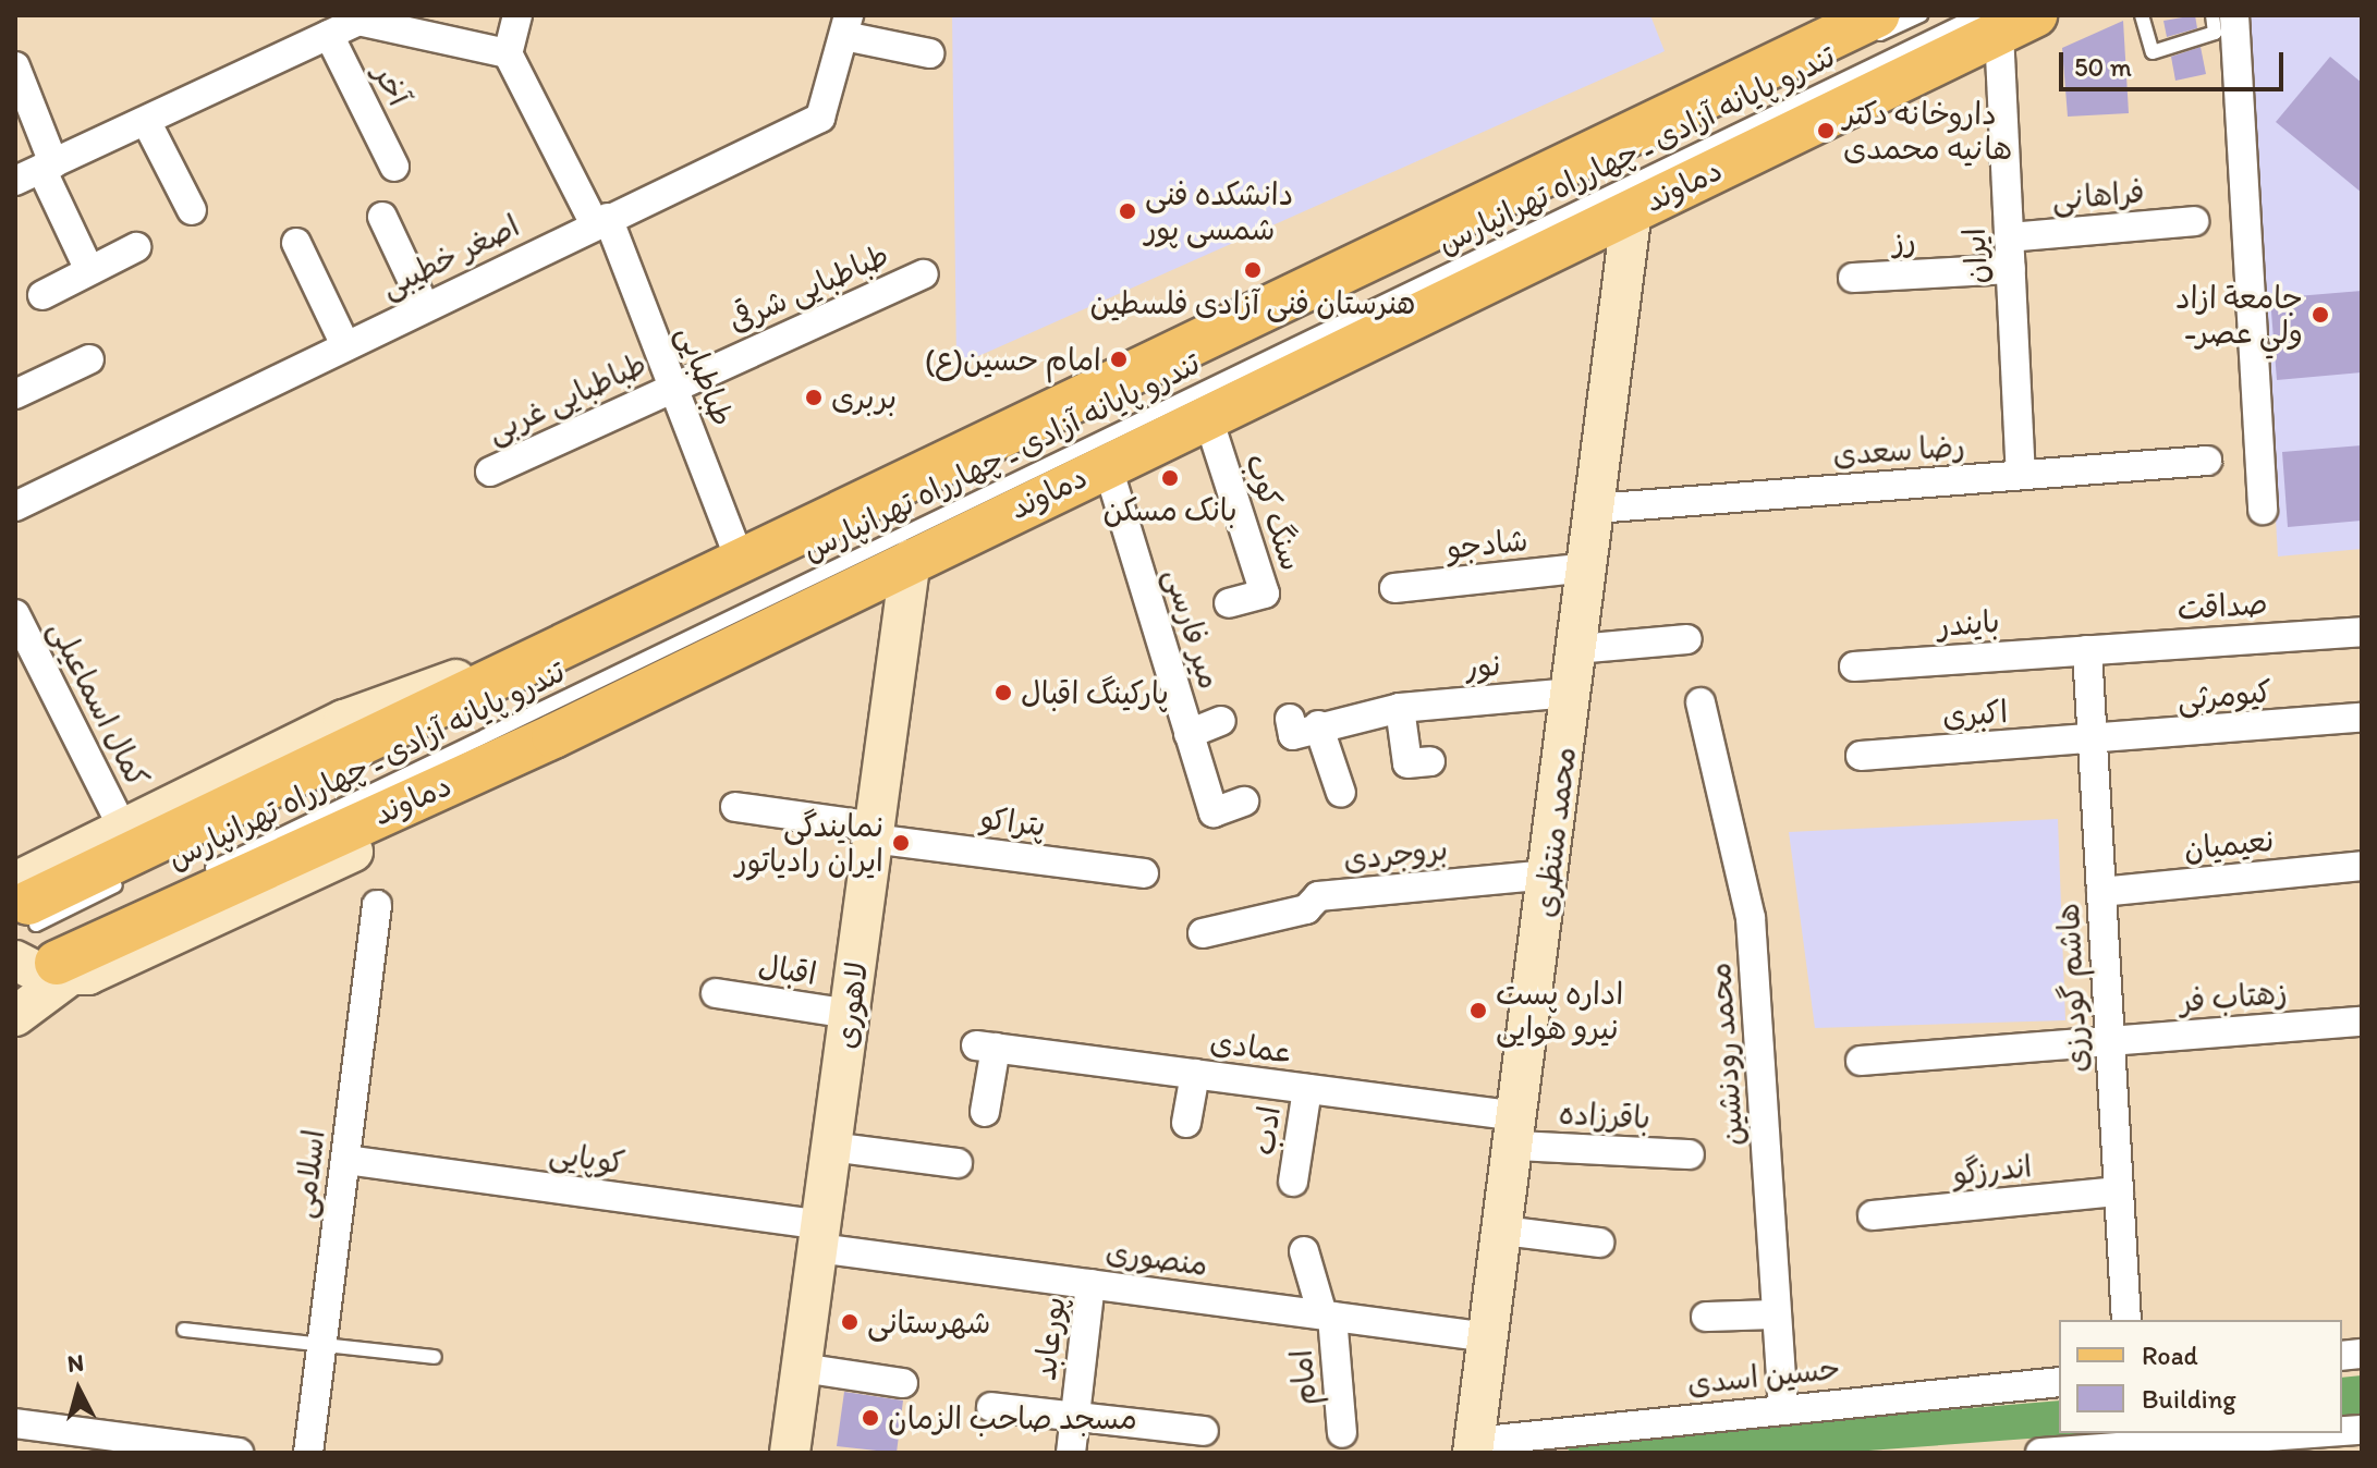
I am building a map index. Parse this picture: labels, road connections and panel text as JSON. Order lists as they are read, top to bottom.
{
  "streets": {
    "main road": ["دماوند", "محمد منتظری", "لاهوری"],
    "street": [
      "آخر",
      "فراهانی",
      "رز",
      "اصغر خطیبی",
      "ایران",
      "طباطبایی شرقی",
      "طباطبایی",
      "طباطبایی غربی",
      "رضا سعدی",
      "سنگ کوب",
      "شادجو",
      "صداقت",
      "بایندر",
      "میر فارسی",
      "نور",
      "کیومرثی",
      "کمال اسماعیلی",
      "اکبری",
      "پتراکو",
      "نعیمیان",
      "بروجردی",
      "اقبال",
      "هاشم گودرزی",
      "زهتاب فر",
      "عمادی",
      "محمد رودنشین",
      "باقرزاده",
      "ادب",
      "کوپایی",
      "اندرزگو",
      "اسلامی",
      "منصوری",
      "پورعابد",
      "حسین اسدی",
      "امام"
    ],
    "lane": ["تندرو پایانه آزادی ـ چهارراه تهرانپارس"]
  },
  "crossings": [
    ["تندرو پایانه آزادی ـ چهارراه تهرانپارس", "دماوند"],
    ["تندرو پایانه آزادی ـ چهارراه تهرانپارس", "ایران"],
    ["دماوند", "ایران"],
    ["دماوند", "سنگ کوب"],
    ["دماوند", "میر فارسی"],
    ["دماوند", "محمد منتظری"],
    ["دماوند", "لاهوری"],
    ["فراهانی", "ایران"],
    ["رز", "ایران"],
    ["اصغر خطیبی", "طباطبایی"],
    ["ایران", "رضا سعدی"],
    ["طباطبایی شرقی", "طباطبایی"],
    ["طباطبایی شرقی", "طباطبایی غربی"],
    ["طباطبایی", "طباطبایی غربی"],
    ["رضا سعدی", "محمد منتظری"],
    ["شادجو", "محمد منتظری"],
    ["صداقت", "بایندر"],
    ["صداقت", "هاشم گودرزی"],
    ["بایندر", "هاشم گودرزی"],
    ["نور", "محمد منتظری"],
    ["کیومرثی", "اکبری"],
    ["کیومرثی", "هاشم گودرزی"],
    ["اکبری", "هاشم گودرزی"],
    ["پتراکو", "لاهوری"],
    ["محمد منتظری", "بروجردی"],
    ["محمد منتظری", "عمادی"],
    ["محمد منتظری", "باقرزاده"],
    ["محمد منتظری", "منصوری"],
    ["محمد منتظری", "حسین اسدی"],
    ["نعیمیان", "هاشم گودرزی"],
    ["اقبال", "لاهوری"],
    ["هاشم گودرزی", "زهتاب فر"],
    ["هاشم گودرزی", "اندرزگو"],
    ["لاهوری", "کوپایی"],
    ["لاهوری", "منصوری"],
    ["عمادی", "باقرزاده"],
    ["عمادی", "ادب"],
    ["محمد رودنشین", "حسین اسدی"],
    ["کوپایی", "اسلامی"],
    ["کوپایی", "منصوری"],
    ["منصوری", "پورعابد"],
    ["منصوری", "امام"]
  ],
  "places": [
    "داروخانه دکتر هانیه محمدی",
    "دانشکده فنی شمسی پور",
    "هنرستان فنی آزادی فلسطین",
    "جامعة ازاد -ولي عصر",
    "امام حسين(ع)",
    "بربری",
    "بانک مسکن",
    "پارکینگ اقبال",
    "نمایندگی ایران رادیاتور",
    "اداره پست نیرو هوایی",
    "شهرستانی",
    "مسجد صاحب الزمان"
  ],
  "legend": ["Road", "Building"],
  "scale_bar": "50 m",
  "north": "top"
}
